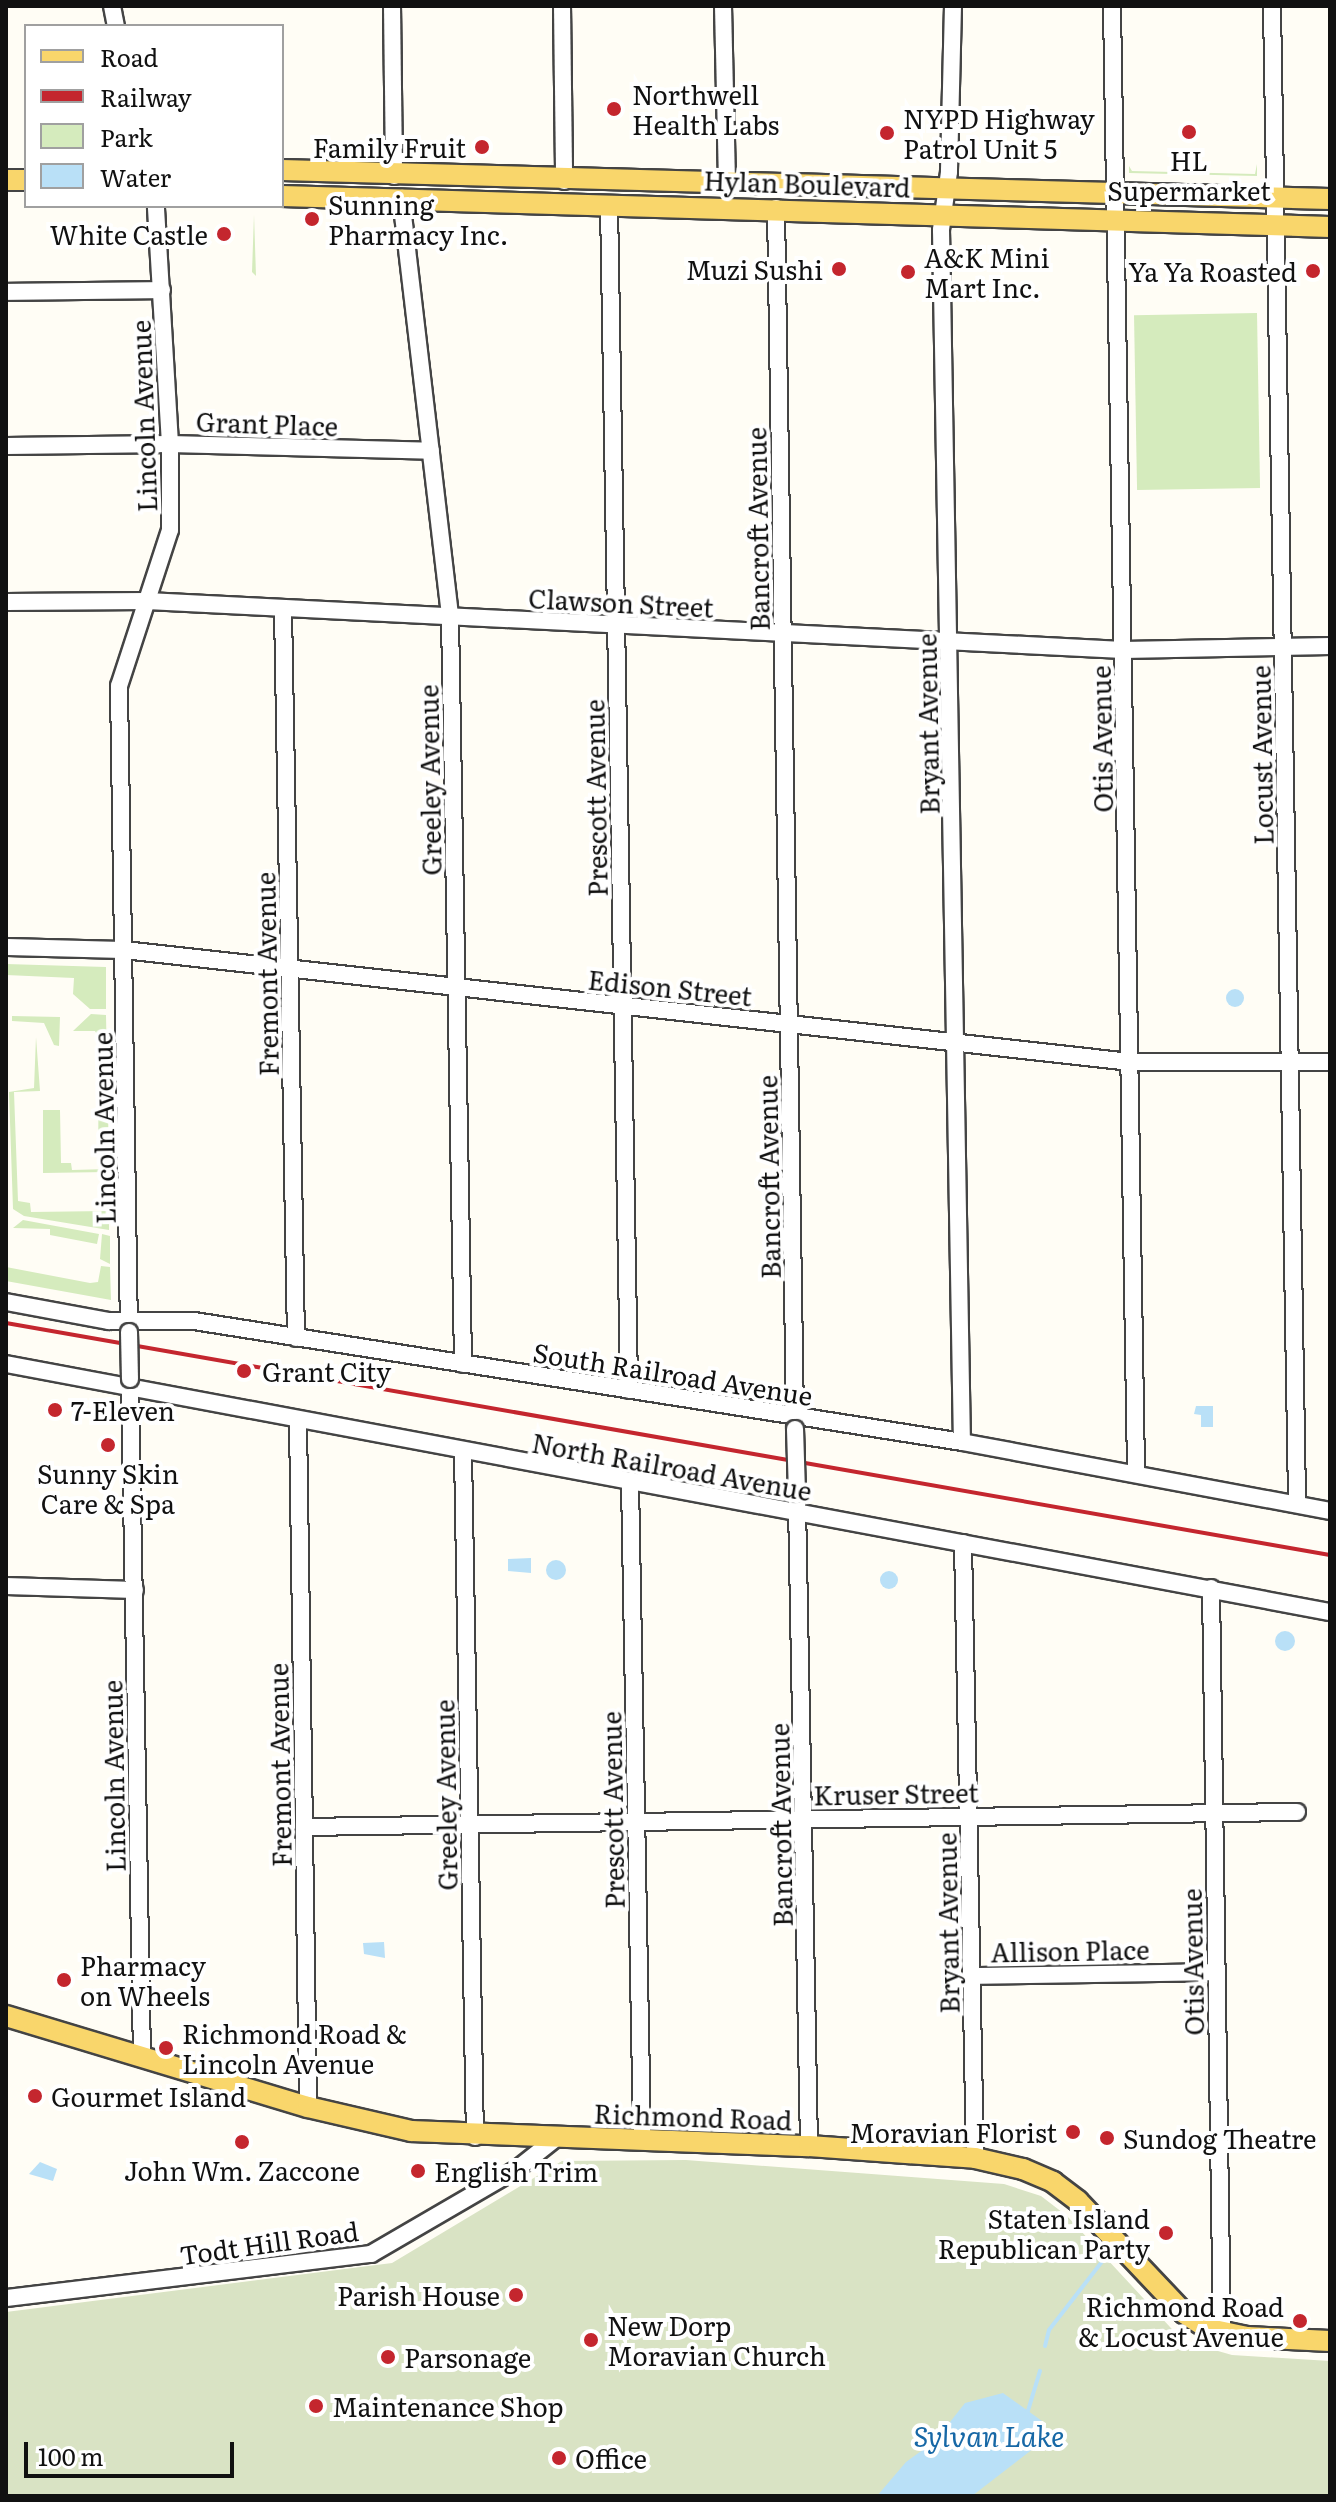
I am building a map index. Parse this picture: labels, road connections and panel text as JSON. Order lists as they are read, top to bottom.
{
  "streets": {
    "main road": ["Hylan Boulevard", "Richmond Road"],
    "street": [
      "Lincoln Avenue",
      "Grant Place",
      "Bancroft Avenue",
      "Clawson Street",
      "Bryant Avenue",
      "Otis Avenue",
      "Locust Avenue",
      "Greeley Avenue",
      "Prescott Avenue",
      "Fremont Avenue",
      "Edison Street",
      "South Railroad Avenue",
      "North Railroad Avenue",
      "Kruser Street",
      "Allison Place",
      "Todt Hill Road"
    ]
  },
  "crossings": [
    ["Hylan Boulevard", "Bancroft Avenue"],
    ["Hylan Boulevard", "Bryant Avenue"],
    ["Hylan Boulevard", "Otis Avenue"],
    ["Hylan Boulevard", "Locust Avenue"],
    ["Hylan Boulevard", "Greeley Avenue"],
    ["Hylan Boulevard", "Prescott Avenue"],
    ["Lincoln Avenue", "Grant Place"],
    ["Lincoln Avenue", "Clawson Street"],
    ["Lincoln Avenue", "Edison Street"],
    ["Lincoln Avenue", "South Railroad Avenue"],
    ["Lincoln Avenue", "North Railroad Avenue"],
    ["Lincoln Avenue", "Richmond Road"],
    ["Grant Place", "Greeley Avenue"],
    ["Bancroft Avenue", "Clawson Street"],
    ["Bancroft Avenue", "Edison Street"],
    ["Bancroft Avenue", "South Railroad Avenue"],
    ["Bancroft Avenue", "North Railroad Avenue"],
    ["Bancroft Avenue", "Kruser Street"],
    ["Bancroft Avenue", "Richmond Road"],
    ["Clawson Street", "Bryant Avenue"],
    ["Clawson Street", "Otis Avenue"],
    ["Clawson Street", "Locust Avenue"],
    ["Clawson Street", "Greeley Avenue"],
    ["Clawson Street", "Prescott Avenue"],
    ["Clawson Street", "Fremont Avenue"],
    ["Bryant Avenue", "Edison Street"],
    ["Bryant Avenue", "South Railroad Avenue"],
    ["Bryant Avenue", "North Railroad Avenue"],
    ["Bryant Avenue", "Kruser Street"],
    ["Bryant Avenue", "Allison Place"],
    ["Bryant Avenue", "Richmond Road"],
    ["Otis Avenue", "Edison Street"],
    ["Otis Avenue", "South Railroad Avenue"],
    ["Otis Avenue", "North Railroad Avenue"],
    ["Otis Avenue", "Kruser Street"],
    ["Otis Avenue", "Allison Place"],
    ["Otis Avenue", "Richmond Road"],
    ["Locust Avenue", "Edison Street"],
    ["Locust Avenue", "South Railroad Avenue"],
    ["Greeley Avenue", "Edison Street"],
    ["Greeley Avenue", "South Railroad Avenue"],
    ["Greeley Avenue", "North Railroad Avenue"],
    ["Greeley Avenue", "Kruser Street"],
    ["Greeley Avenue", "Richmond Road"],
    ["Prescott Avenue", "Edison Street"],
    ["Prescott Avenue", "South Railroad Avenue"],
    ["Prescott Avenue", "North Railroad Avenue"],
    ["Prescott Avenue", "Kruser Street"],
    ["Prescott Avenue", "Richmond Road"],
    ["Fremont Avenue", "Edison Street"],
    ["Fremont Avenue", "South Railroad Avenue"],
    ["Fremont Avenue", "North Railroad Avenue"],
    ["Fremont Avenue", "Kruser Street"],
    ["Fremont Avenue", "Richmond Road"],
    ["Richmond Road", "Todt Hill Road"]
  ],
  "water": ["Sylvan Lake"],
  "places": [
    "Northwell Health Labs",
    "HL Supermarket",
    "NYPD Highway Patrol Unit 5",
    "Family Fruit",
    "Sunning Pharmacy Inc.",
    "White Castle",
    "Muzi Sushi",
    "Ya Ya Roasted",
    "A&K Mini Mart Inc.",
    "Grant City",
    "7-Eleven",
    "Sunny Skin Care & Spa",
    "Pharmacy on Wheels",
    "Richmond Road & Lincoln Avenue",
    "Gourmet Island",
    "Moravian Florist",
    "Sundog Theatre",
    "John Wm. Zaccone",
    "English Trim",
    "Staten Island Republican Party",
    "Parish House",
    "Richmond Road & Locust Avenue",
    "New Dorp Moravian Church",
    "Parsonage",
    "Maintenance Shop",
    "Office"
  ],
  "legend": [
    "Road",
    "Railway",
    "Park",
    "Water"
  ],
  "scale_bar": "100 m"
}
